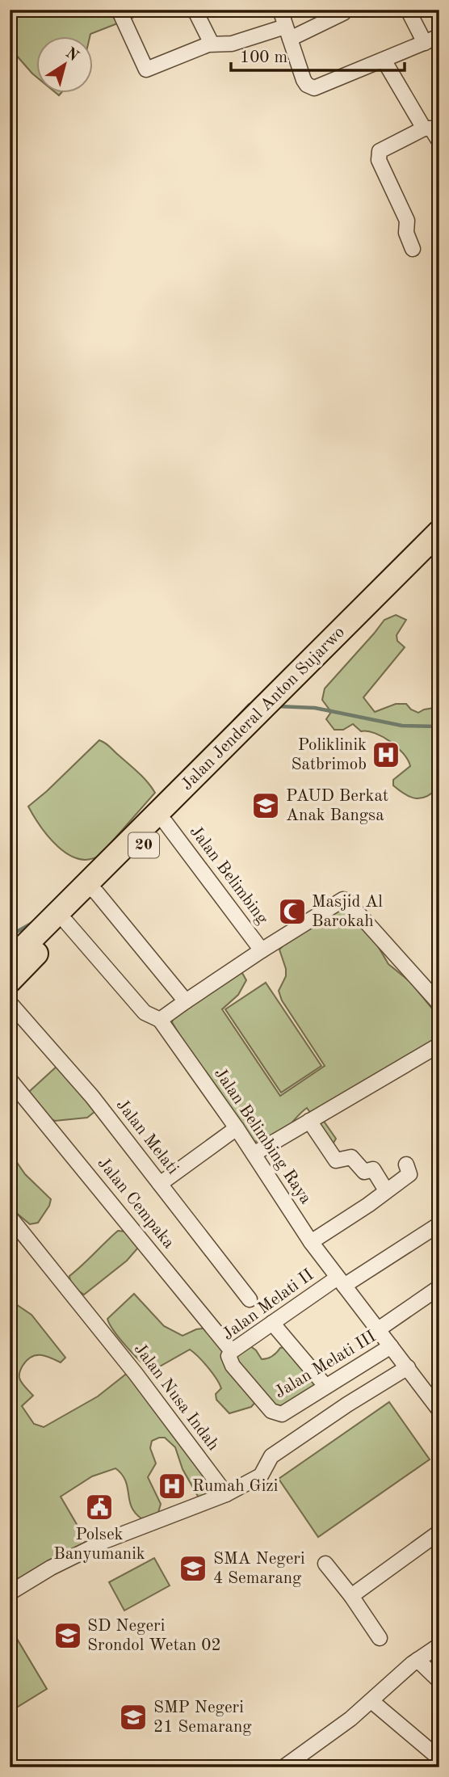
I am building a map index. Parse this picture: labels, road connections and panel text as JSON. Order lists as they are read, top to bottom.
{
  "streets": {
    "highway": ["Jalan Jenderal Anton Sujarwo", "20"],
    "street": [
      "Jalan Belimbing",
      "Jalan Belimbing Raya",
      "Jalan Melati",
      "Jalan Cempaka",
      "Jalan Melati II",
      "Jalan Melati III",
      "Jalan Nusa Indah"
    ]
  },
  "crossings": [
    ["Jalan Jenderal Anton Sujarwo", "Jalan Belimbing"],
    ["Jalan Jenderal Anton Sujarwo", "Jalan Belimbing Raya"],
    ["Jalan Belimbing Raya", "Jalan Melati II"],
    ["Jalan Belimbing Raya", "Jalan Melati III"],
    ["Jalan Cempaka", "Jalan Melati II"],
    ["Jalan Melati II", "Jalan Melati III"]
  ],
  "places": {
    "hospital": ["Poliklinik Satbrimob", "Rumah Gizi"],
    "school or university": [
      "PAUD Berkat Anak Bangsa",
      "SMA Negeri 4 Semarang",
      "SD Negeri Srondol Wetan 02",
      "SMP Negeri 21 Semarang"
    ],
    "mosque": ["Masjid Al Barokah"],
    "public building": ["Polsek Banyumanik"]
  },
  "scale_bar": "100 m",
  "north": "top right"
}
